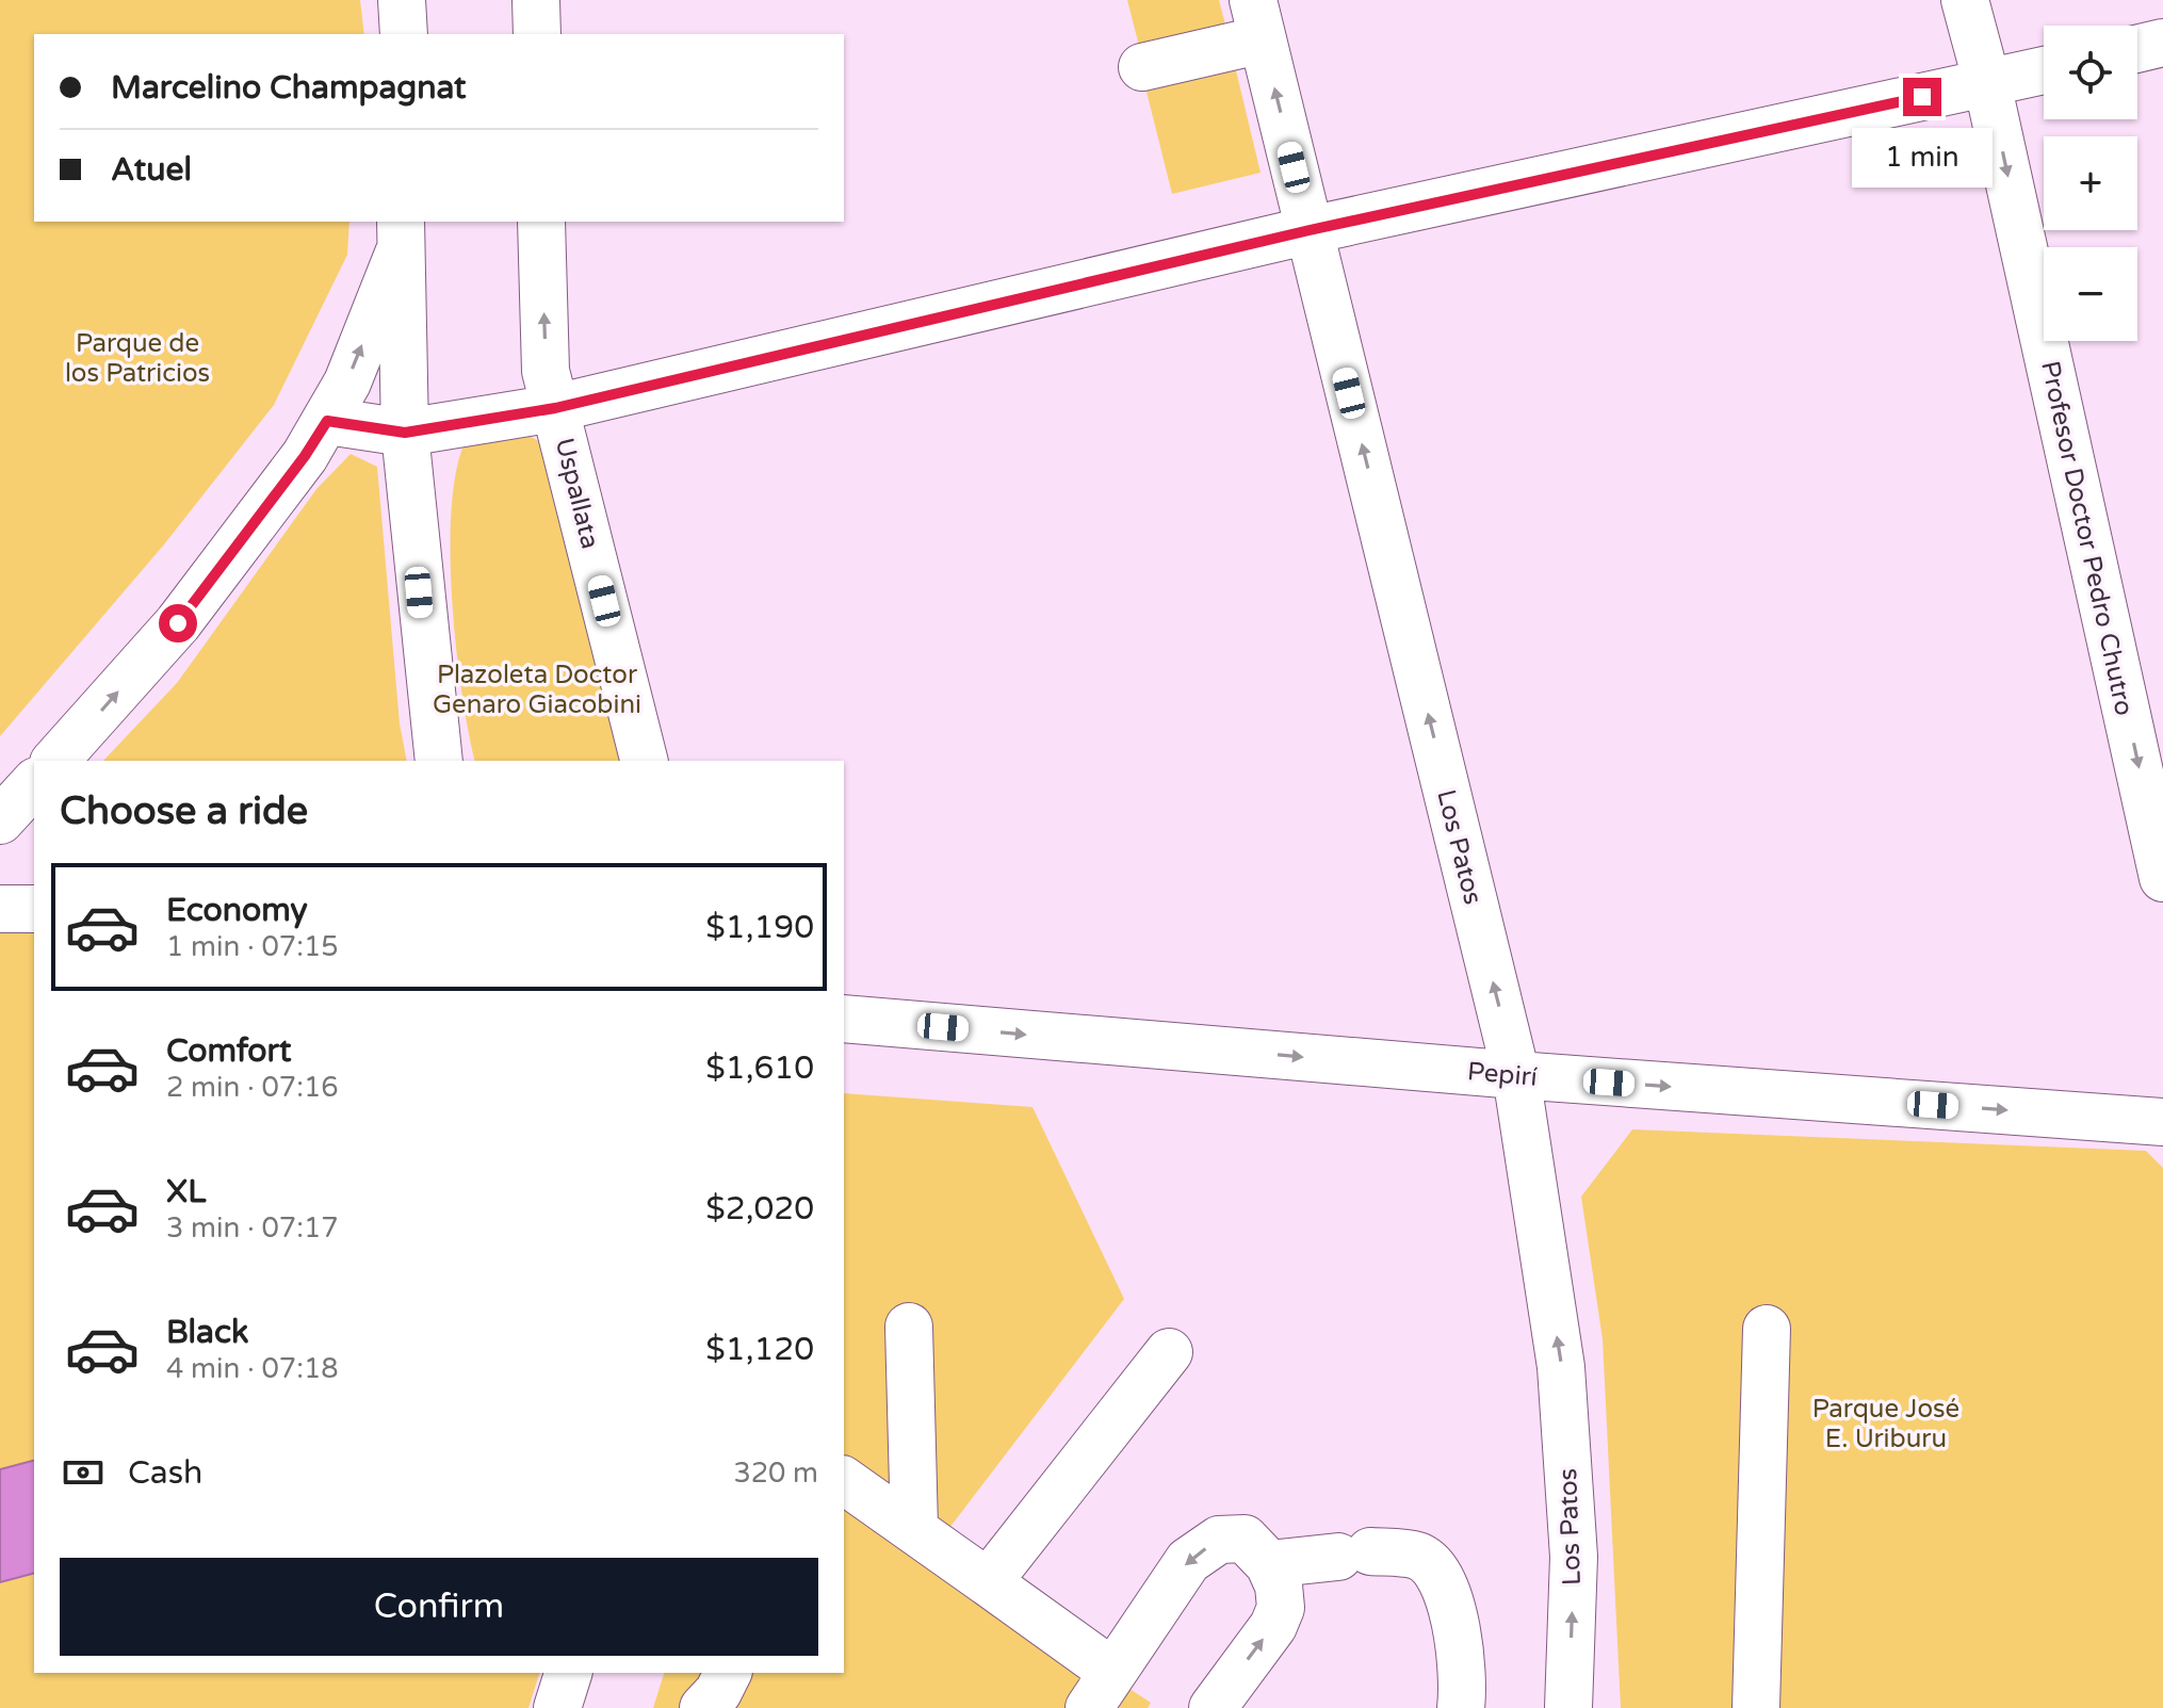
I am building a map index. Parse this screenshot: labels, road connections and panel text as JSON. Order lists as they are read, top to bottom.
{
  "streets": {
    "street": [
      "Uspallata",
      "Profesor Doctor Pedro Chutro",
      "Los Patos",
      "Pepirí"
    ]
  },
  "crossings": [
    ["Los Patos", "Pepirí"]
  ],
  "one_way": ["Profesor Doctor Pedro Chutro", "Los Patos", "Pepirí"],
  "parks": ["Parque de los Patricios", "Plazoleta Doctor Genaro Giacobini", "Parque José E. Uriburu"],
  "page": {
    "map_buttons": ["+", "−"],
    "banner": ["Marcelino Champagnat", "Atuel"],
    "bubble": "1 min",
    "heading": "Choose a ride",
    "list": [
      {
        "name": "Economy",
        "note": "1 min · 07:15",
        "value": "$1,190"
      },
      {
        "name": "Comfort",
        "note": "2 min · 07:16",
        "value": "$1,610"
      },
      {
        "name": "XL",
        "note": "3 min · 07:17",
        "value": "$2,020"
      },
      {
        "name": "Black",
        "note": "4 min · 07:18",
        "value": "$1,120"
      }
    ],
    "pay": ["Cash", "320 m"],
    "buttons": "Confirm"
  }
}
